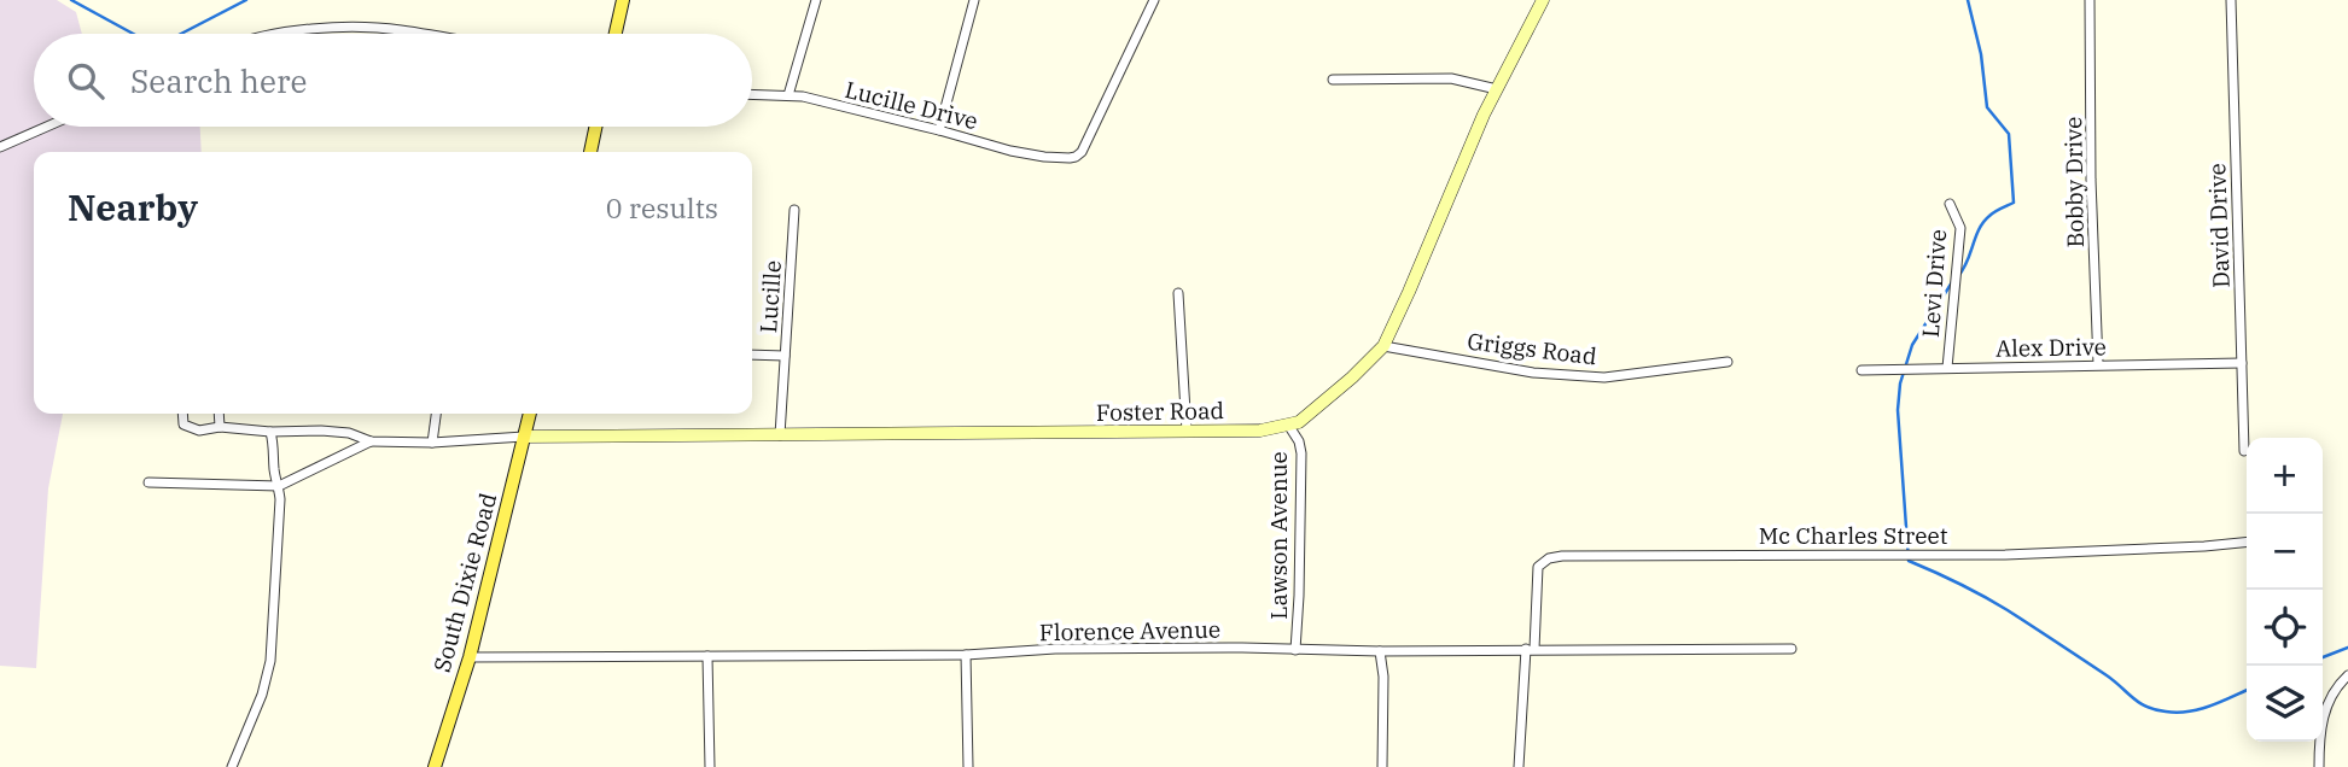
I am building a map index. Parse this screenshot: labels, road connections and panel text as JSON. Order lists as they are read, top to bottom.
{
  "streets": {
    "main road": ["South Dixie Road"],
    "street": [
      "Lucille Drive",
      "Bobby Drive",
      "David Drive",
      "Levi Drive",
      "Lucille",
      "Alex Drive",
      "Griggs Road",
      "Foster Road",
      "Lawson Avenue",
      "Mc Charles Street",
      "Florence Avenue"
    ]
  },
  "crossings": [
    ["Bobby Drive", "Alex Drive"],
    ["David Drive", "Alex Drive"],
    ["Levi Drive", "Alex Drive"],
    ["Lucille", "Foster Road"],
    ["Griggs Road", "Foster Road"],
    ["Foster Road", "Lawson Avenue"],
    ["Foster Road", "South Dixie Road"],
    ["Lawson Avenue", "Florence Avenue"],
    ["Mc Charles Street", "Florence Avenue"],
    ["South Dixie Road", "Florence Avenue"]
  ],
  "page": {
    "search": "Search here",
    "heading": ["Nearby", "0 results"],
    "map_buttons": ["+", "−"]
  }
}
